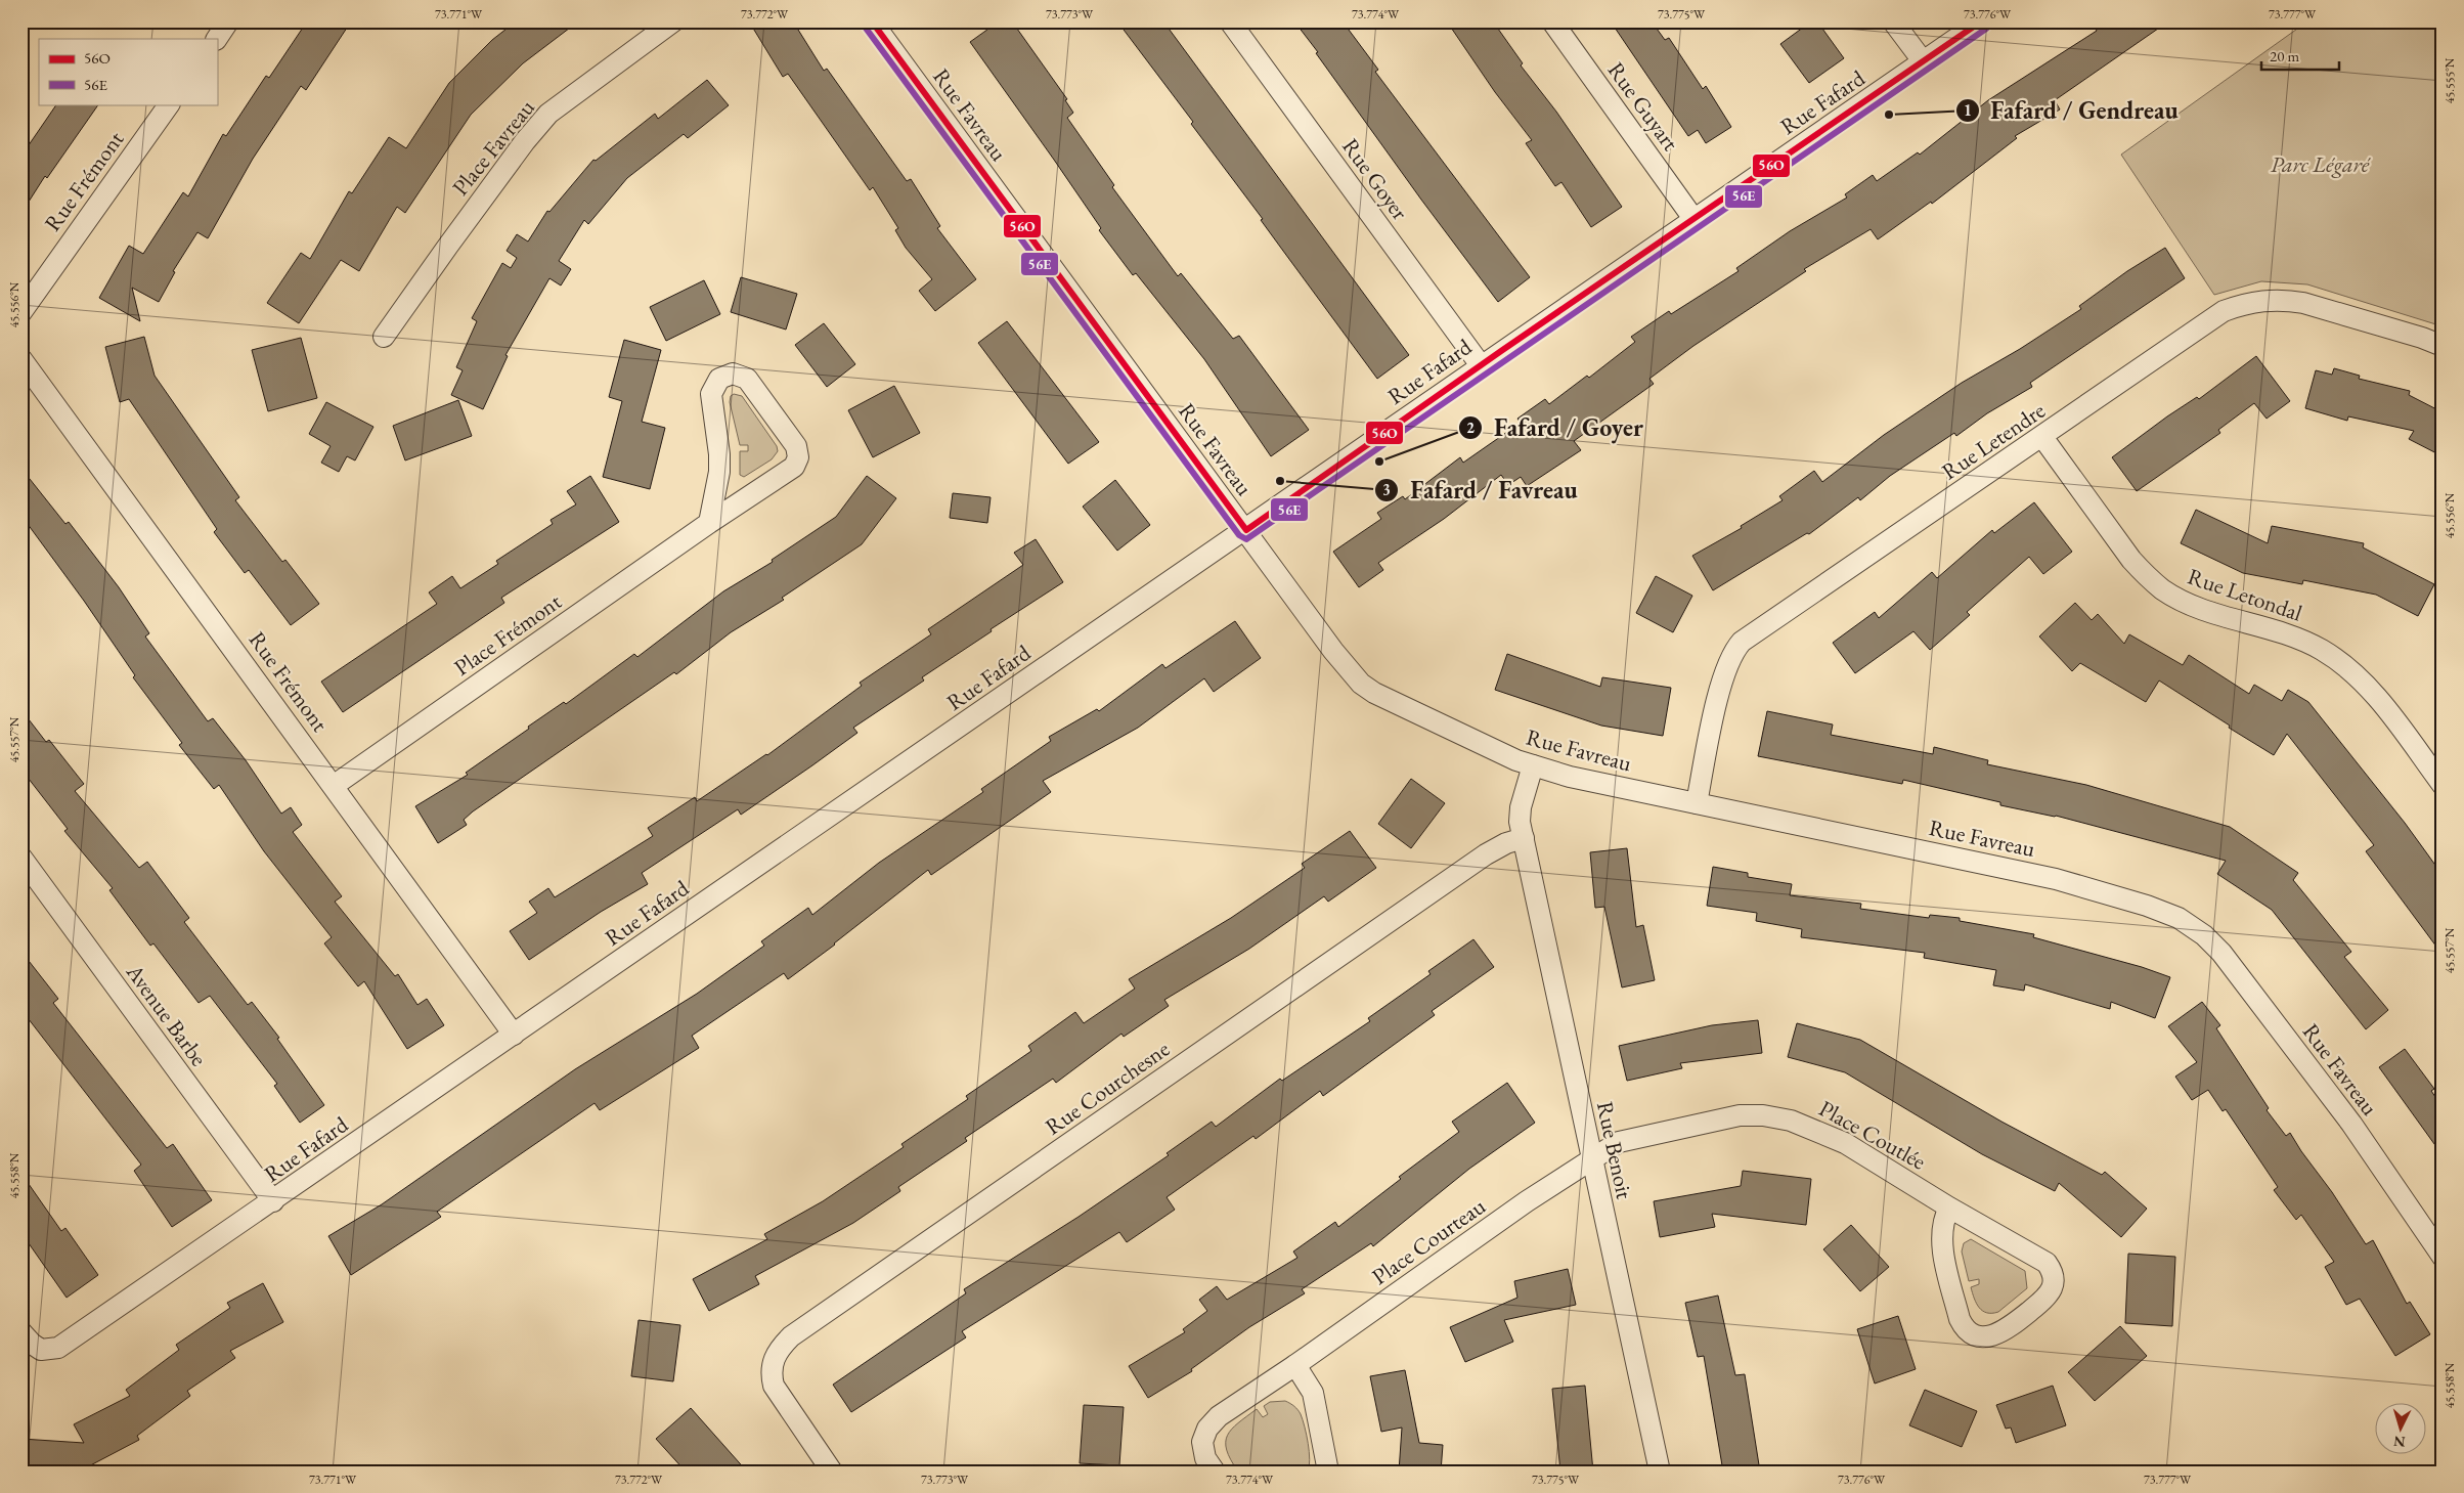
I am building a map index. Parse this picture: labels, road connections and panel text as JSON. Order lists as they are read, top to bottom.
{
  "streets": {
    "street": [
      "Rue Fafard",
      "Rue Guyart",
      "Rue Favreau",
      "Place Favreau",
      "Rue Goyer",
      "Rue Frémont",
      "Rue Letendre",
      "Rue Letondal",
      "Place Frémont",
      "Avenue Barbe",
      "Rue Courchesne",
      "Place Coutlée",
      "Rue Benoit",
      "Place Courteau"
    ]
  },
  "crossings": [
    ["Rue Fafard", "Rue Guyart"],
    ["Rue Fafard", "Rue Favreau"],
    ["Rue Fafard", "Rue Goyer"],
    ["Rue Fafard", "Rue Frémont"],
    ["Rue Fafard", "Avenue Barbe"],
    ["Rue Favreau", "Rue Letendre"],
    ["Rue Frémont", "Place Frémont"],
    ["Rue Letendre", "Rue Letondal"],
    ["Rue Courchesne", "Rue Benoit"],
    ["Place Coutlée", "Rue Benoit"],
    ["Place Coutlée", "Place Courteau"],
    ["Rue Benoit", "Place Courteau"]
  ],
  "parks": ["Parc Légaré"],
  "places": ["Fafard / Gendreau", "Fafard / Goyer", "Fafard / Favreau"],
  "lines": ["transit line 56O", "transit line 56E"],
  "legend": ["56O", "56E"],
  "scale_bar": "20 m",
  "north": "bottom",
  "coordinates": [
    "73.771°W",
    "73.772°W",
    "73.773°W",
    "73.774°W",
    "73.775°W",
    "73.776°W",
    "73.777°W",
    "45.555°N",
    "45.556°N",
    "45.557°N",
    "45.558°N"
  ]
}
